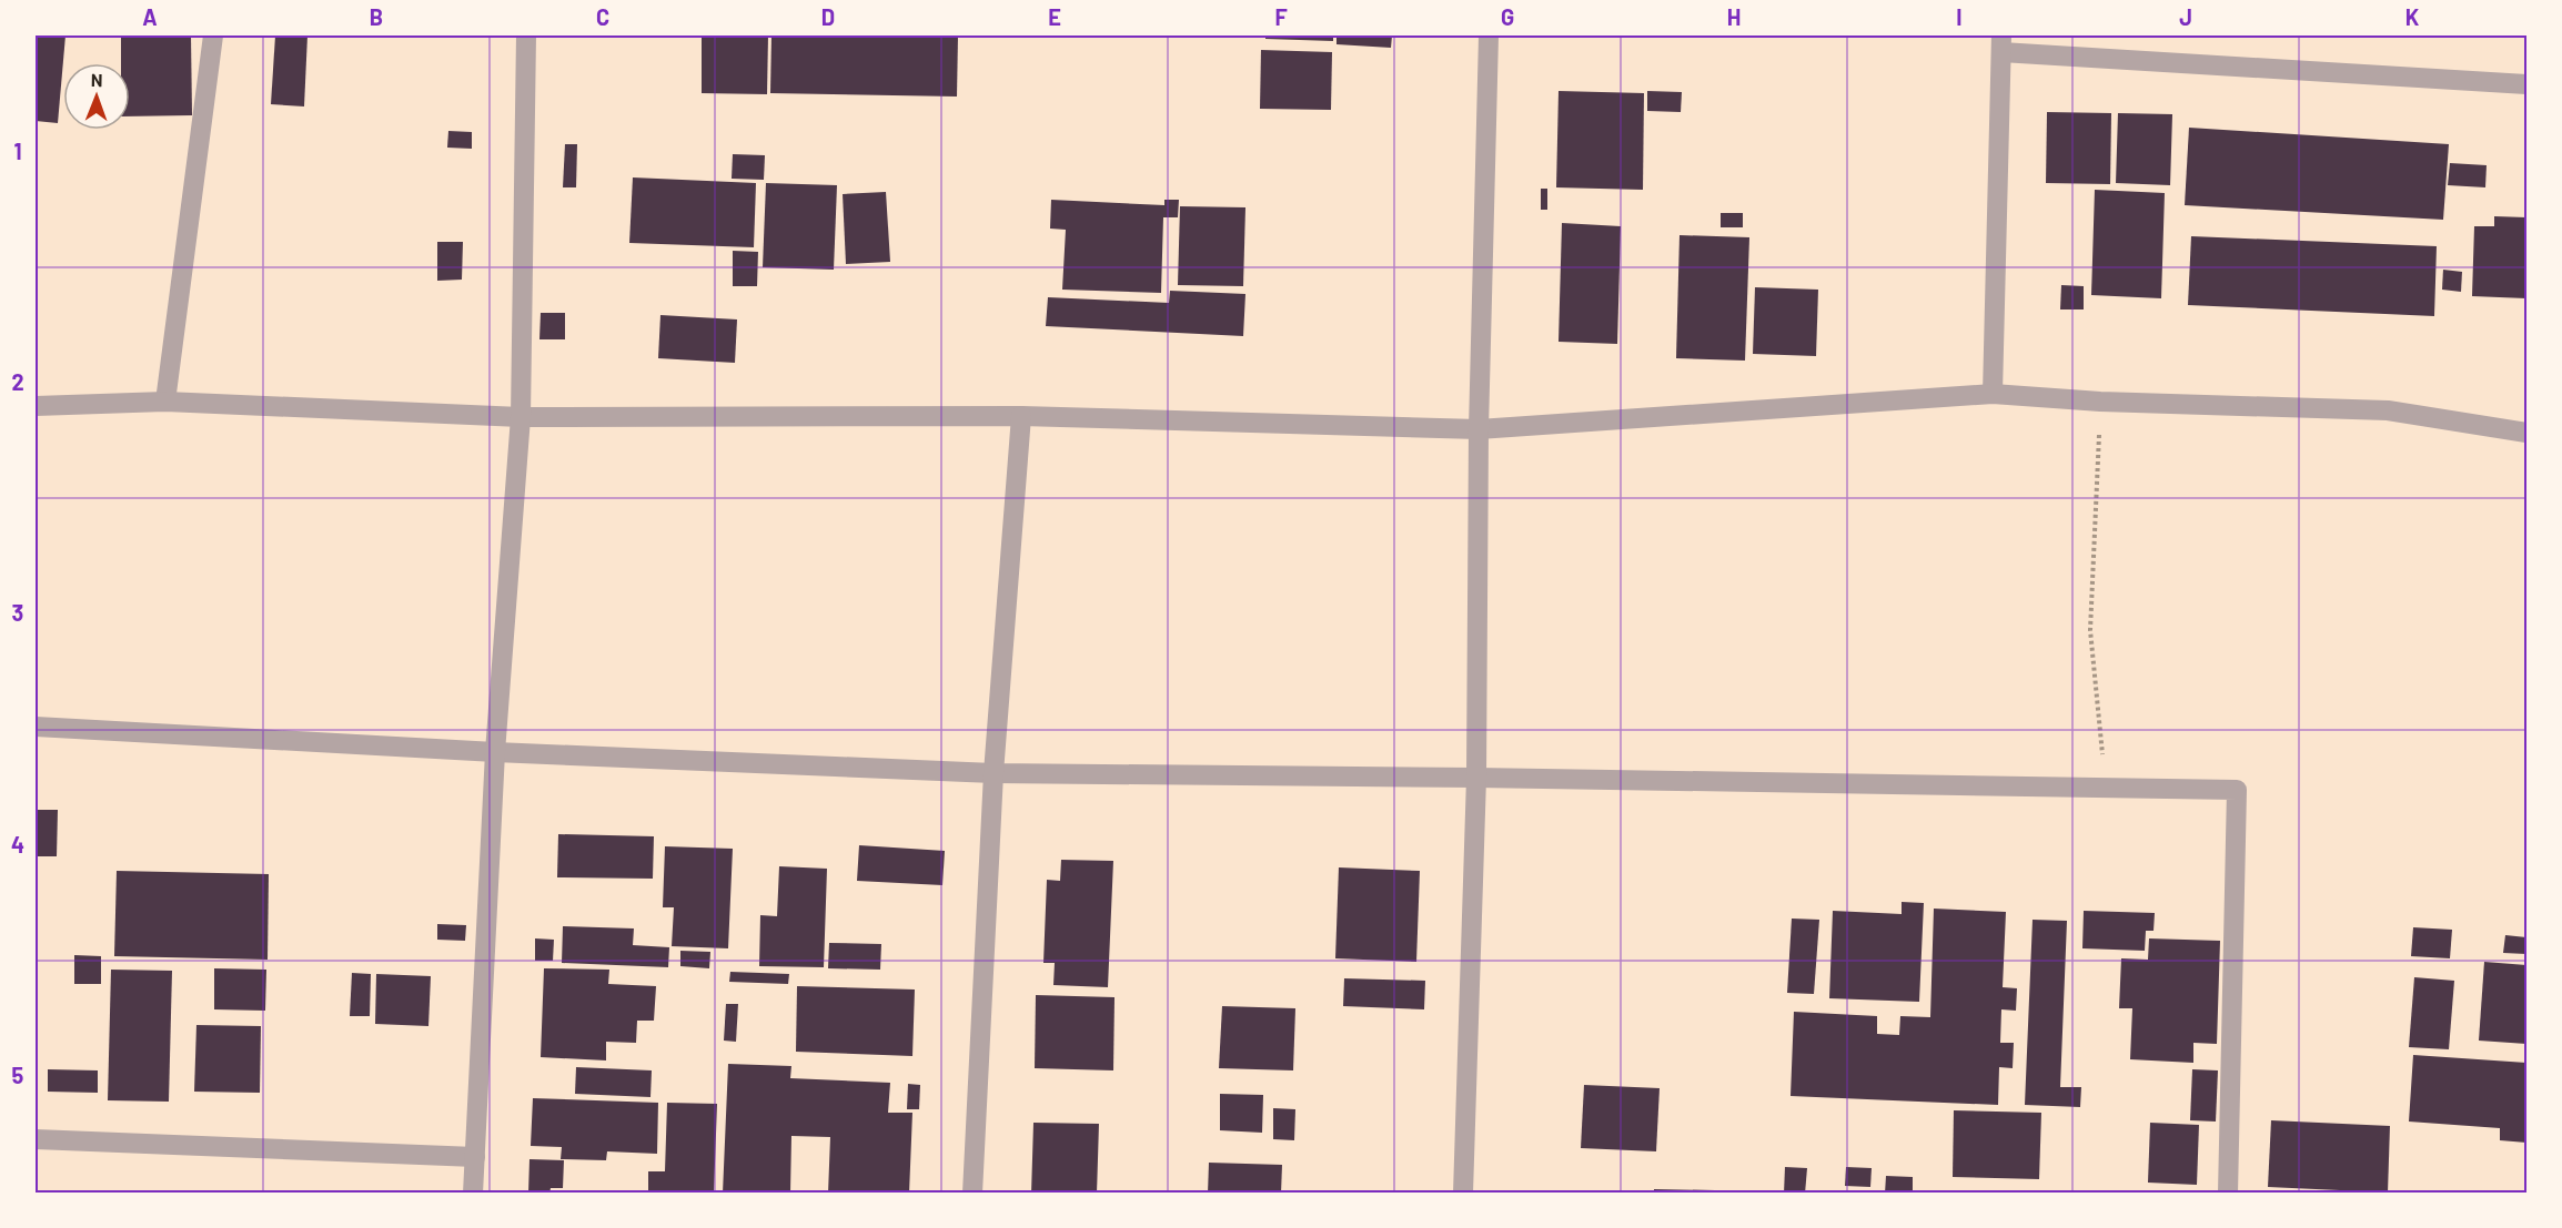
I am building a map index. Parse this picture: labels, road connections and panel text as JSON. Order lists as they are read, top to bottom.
{
  "north": "top",
  "grid": {
    "columns": [
      "A",
      "B",
      "C",
      "D",
      "E",
      "F",
      "G",
      "H",
      "I",
      "J",
      "K"
    ],
    "rows": [
      "1",
      "2",
      "3",
      "4",
      "5"
    ]
  }
}
